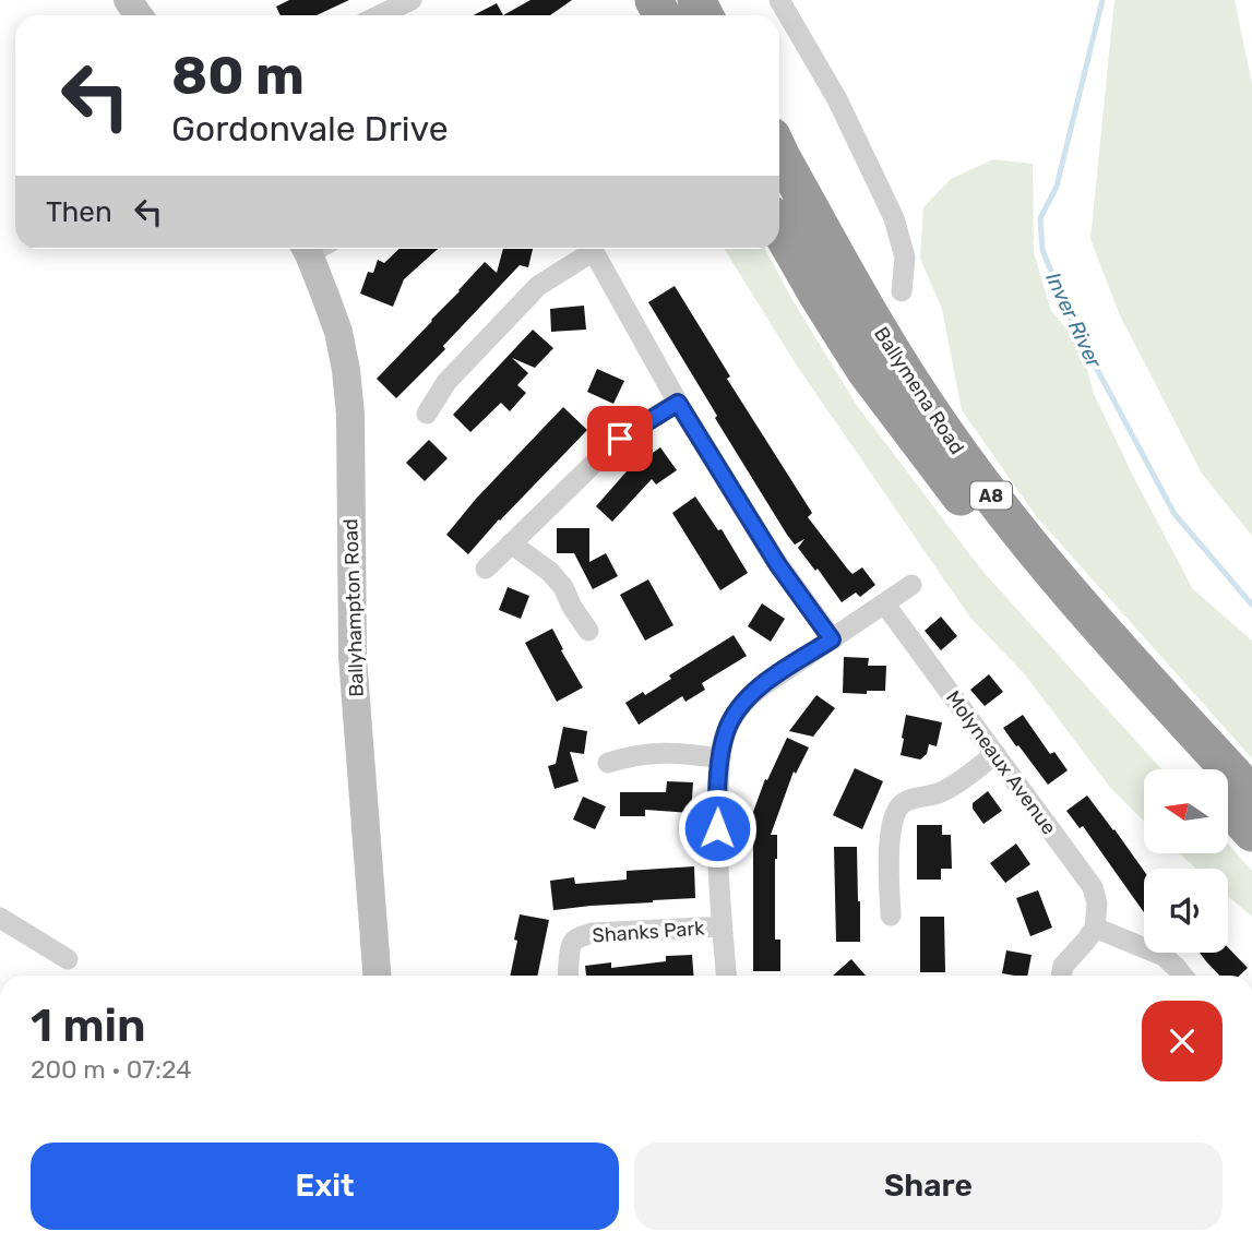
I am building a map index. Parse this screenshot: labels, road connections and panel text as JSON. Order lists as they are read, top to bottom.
{
  "streets": {
    "highway": ["Ballymena Road", "A8"],
    "street": ["Ballyhampton Road", "Molyneaux Avenue", "Shanks Park"]
  },
  "water": ["Inver River"],
  "north": "left",
  "page": {
    "turn": ["80 m", "Gordonvale Drive"],
    "then": "Then",
    "heading": ["1 min", "200 m · 07:24"],
    "buttons": ["Exit", "Share"]
  }
}
